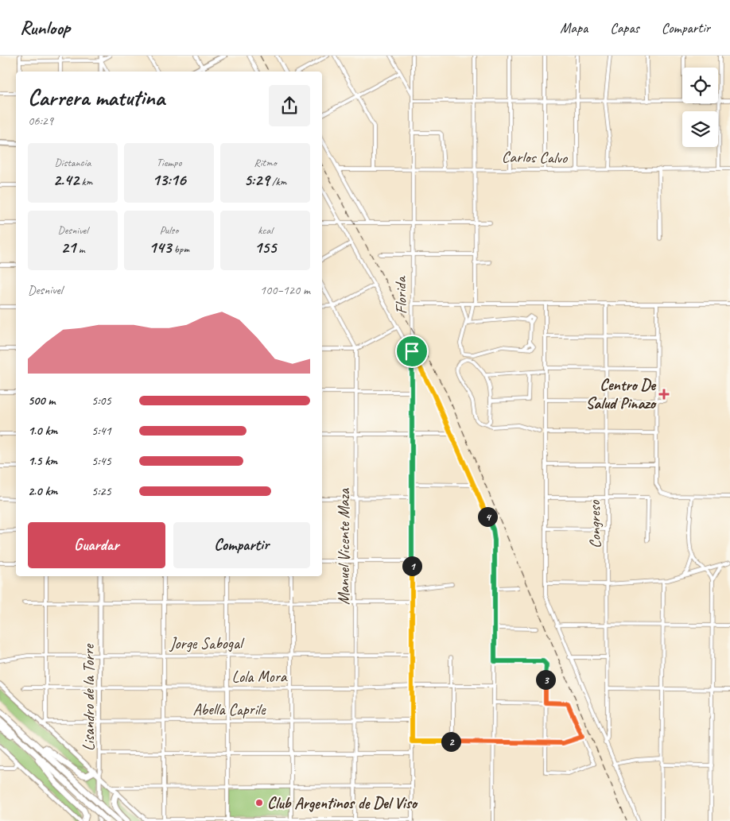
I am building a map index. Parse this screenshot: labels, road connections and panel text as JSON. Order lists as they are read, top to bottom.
{
  "streets": {
    "street": [
      "Carlos Calvo",
      "Florida",
      "Congreso",
      "Manuel Vicente Maza",
      "Jorge Sabogal",
      "Lola Mora",
      "Lisandro de la Torre",
      "Abella Caprile"
    ]
  },
  "crossings": [
    ["Carlos Calvo", "Florida"],
    ["Florida", "Jorge Sabogal"],
    ["Florida", "Lola Mora"],
    ["Florida", "Abella Caprile"],
    ["Manuel Vicente Maza", "Jorge Sabogal"],
    ["Manuel Vicente Maza", "Lola Mora"],
    ["Manuel Vicente Maza", "Abella Caprile"],
    ["Jorge Sabogal", "Lisandro de la Torre"],
    ["Lola Mora", "Lisandro de la Torre"],
    ["Lisandro de la Torre", "Abella Caprile"]
  ],
  "places": {
    "health": ["Centro De Salud Pinazo"],
    "other": ["Club Argentinos de Del Viso"]
  },
  "page": {
    "header": "Runloop",
    "nav": ["Mapa", "Capas", "Compartir"],
    "heading": ["Carrera matutina", "06:29"],
    "stats": [
      ["Distancia", "2.42 km"],
      ["Tiempo", "13:16"],
      ["Ritmo", "5:29 /km"],
      ["Desnivel", "21 m"],
      ["Pulso", "143 bpm"],
      ["kcal", "155"]
    ],
    "chart": ["Desnivel", "100–120 m"],
    "list": [
      {
        "name": "500 m",
        "note": "5:05"
      },
      {
        "name": "1.0 km",
        "note": "5:41"
      },
      {
        "name": "1.5 km",
        "note": "5:45"
      },
      {
        "name": "2.0 km",
        "note": "5:25"
      }
    ],
    "pins": [
      "4",
      "1",
      "3",
      "2"
    ],
    "buttons": ["Guardar", "Compartir"]
  }
}
